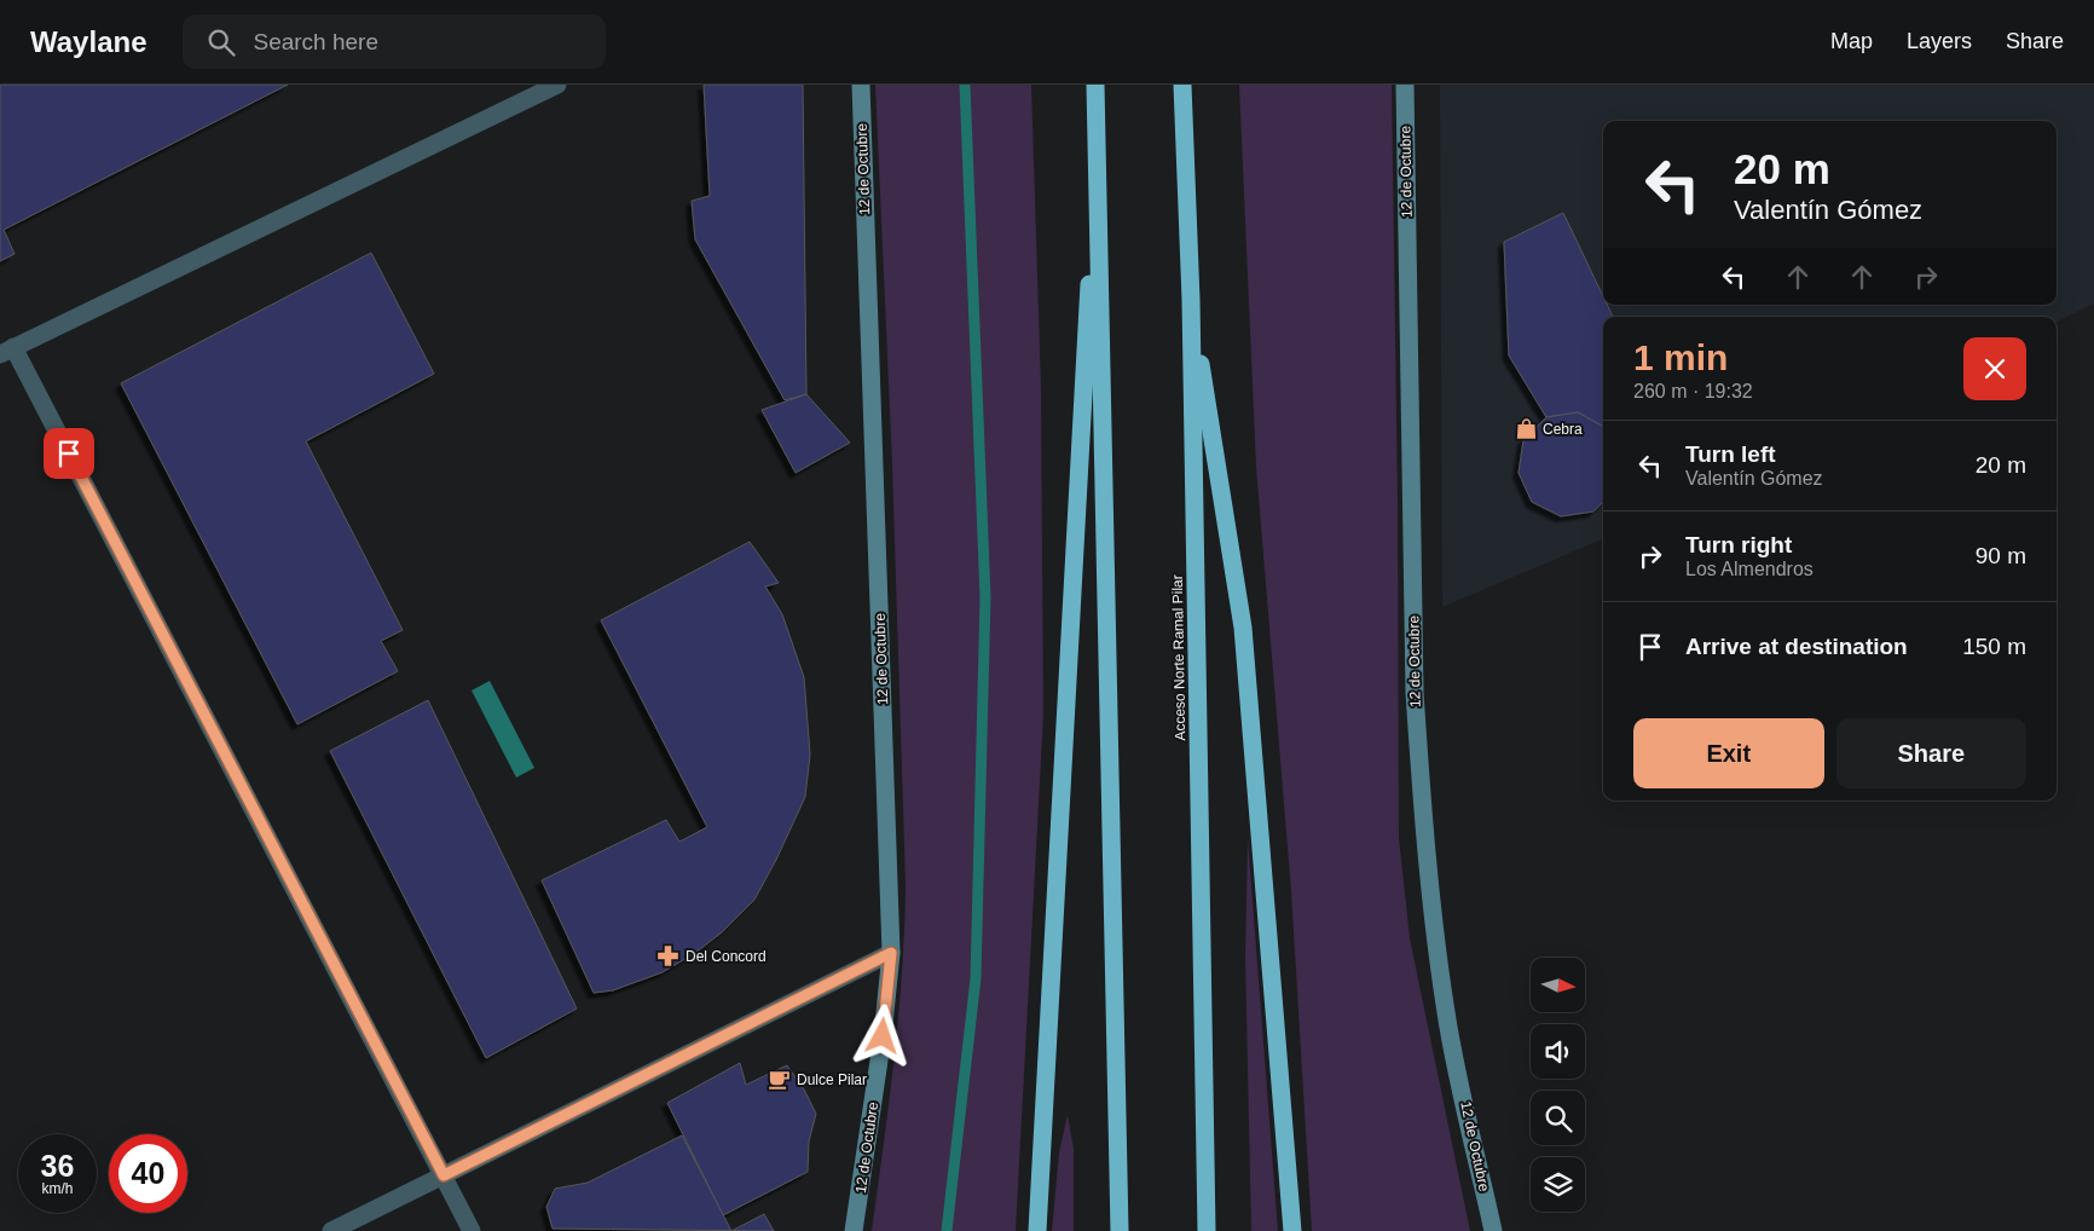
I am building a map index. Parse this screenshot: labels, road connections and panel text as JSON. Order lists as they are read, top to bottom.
{
  "streets": {
    "highway": ["Acceso Norte Ramal Pilar"],
    "street": ["12 de Octubre"]
  },
  "places": {
    "shop": ["Cebra"],
    "pharmacy": ["Del Concord"],
    "cafe": ["Dulce Pilar"]
  },
  "north": "right",
  "page": {
    "header": "Waylane",
    "search": "Search here",
    "nav": ["Map", "Layers", "Share"],
    "turn": ["20 m", "Valentín Gómez"],
    "heading": ["1 min", "260 m · 19:32"],
    "list": [
      {
        "name": "Turn left",
        "note": "Valentín Gómez",
        "value": "20 m"
      },
      {
        "name": "Turn right",
        "note": "Los Almendros",
        "value": "90 m"
      },
      {
        "name": "Arrive at destination",
        "value": "150 m"
      }
    ],
    "buttons": ["Exit", "Share"],
    "speed": "36 km/h",
    "limit": "40"
  }
}
